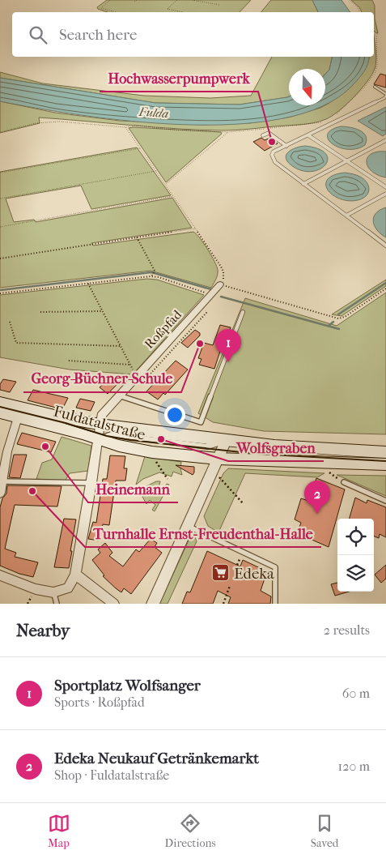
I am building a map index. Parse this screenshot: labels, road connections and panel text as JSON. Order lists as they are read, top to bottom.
{
  "streets": {
    "main road": ["Fuldatalstraße"],
    "street": ["Roßpfad"]
  },
  "crossings": [
    ["Roßpfad", "Fuldatalstraße"]
  ],
  "water": ["Fulda"],
  "places": {
    "other": [
      "Hochwasserpumpwerk",
      "Georg-Büchner-Schule",
      "Wolfsgraben",
      "Heinemann",
      "Turnhalle Ernst‐Freudenthal‐Halle"
    ],
    "supermarket": ["Edeka"]
  },
  "north": "bottom",
  "page": {
    "search": "Search here",
    "pins": ["1", "2"],
    "heading": ["Nearby", "2 results"],
    "list": [
      {
        "mark": "1",
        "name": "Sportplatz Wolfsanger",
        "note": "Sports · Roßpfad",
        "value": "60 m"
      },
      {
        "mark": "2",
        "name": "Edeka Neukauf Getränkemarkt",
        "note": "Shop · Fuldatalstraße",
        "value": "120 m"
      }
    ],
    "nav": ["Map", "Directions", "Saved"]
  }
}
